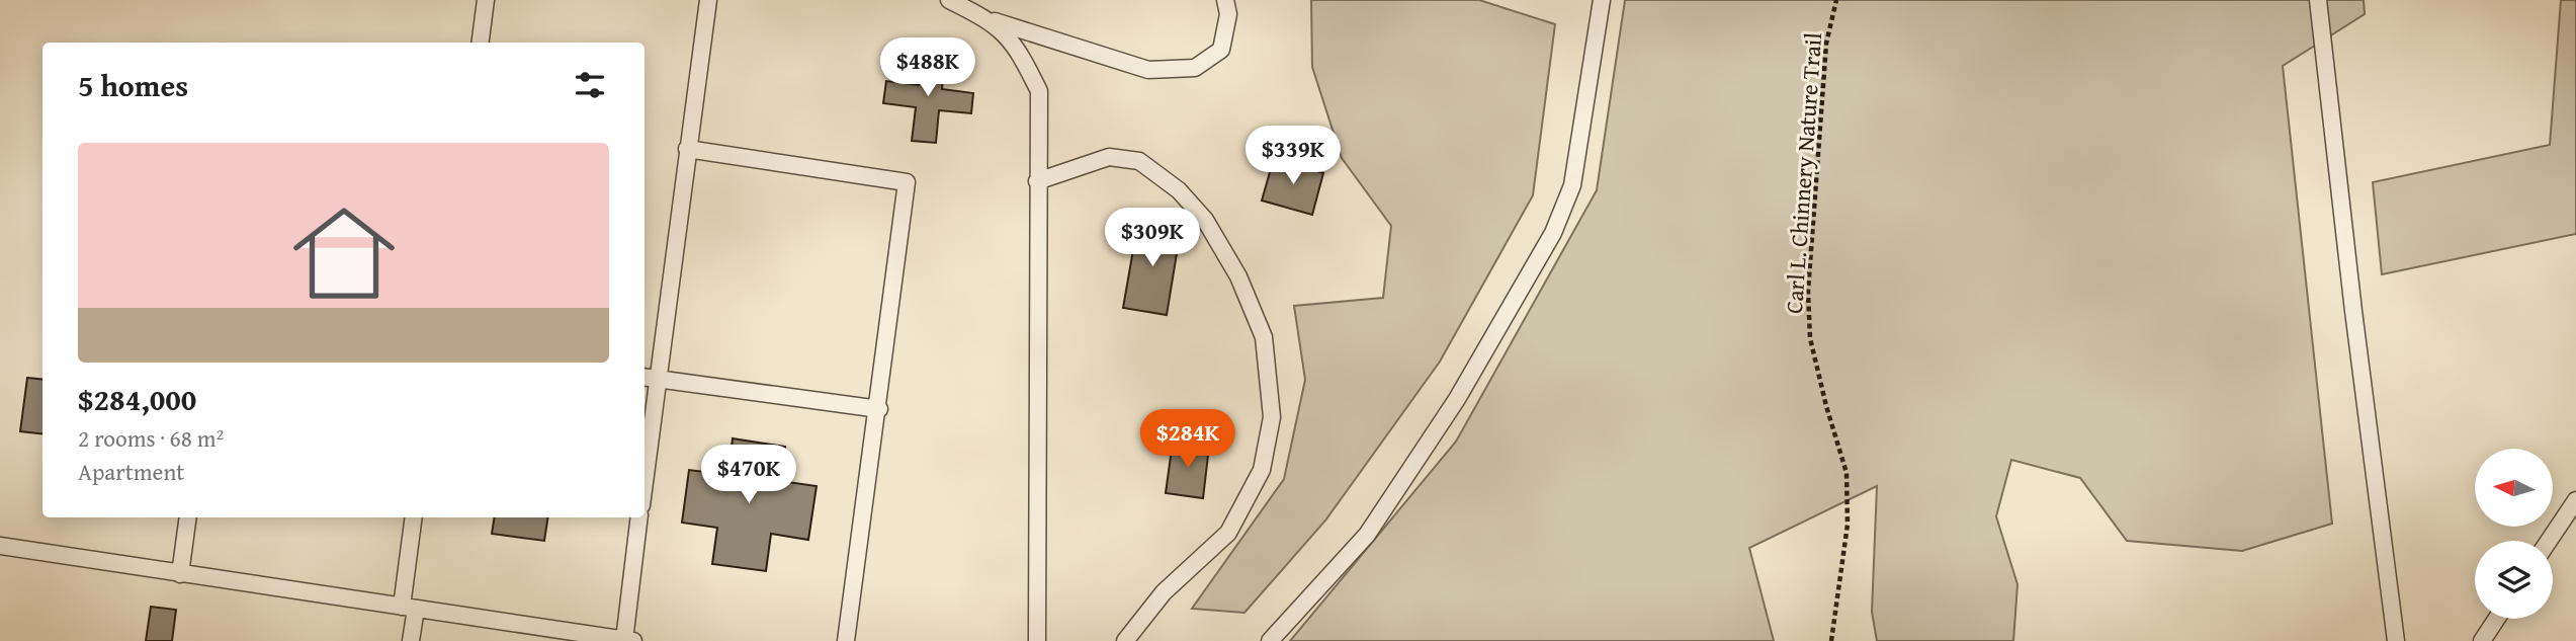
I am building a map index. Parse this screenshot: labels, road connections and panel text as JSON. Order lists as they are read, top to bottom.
{
  "streets": {
    "path": ["Carl L. Chinnery Nature Trail"]
  },
  "north": "left",
  "page": {
    "price": [
      "$488K",
      "$339K",
      "$309K",
      "$284K",
      "$470K"
    ],
    "heading": "5 homes",
    "list": [
      {
        "name": "$284,000",
        "note": "2 rooms · 68 m² · Apartment"
      }
    ]
  }
}
